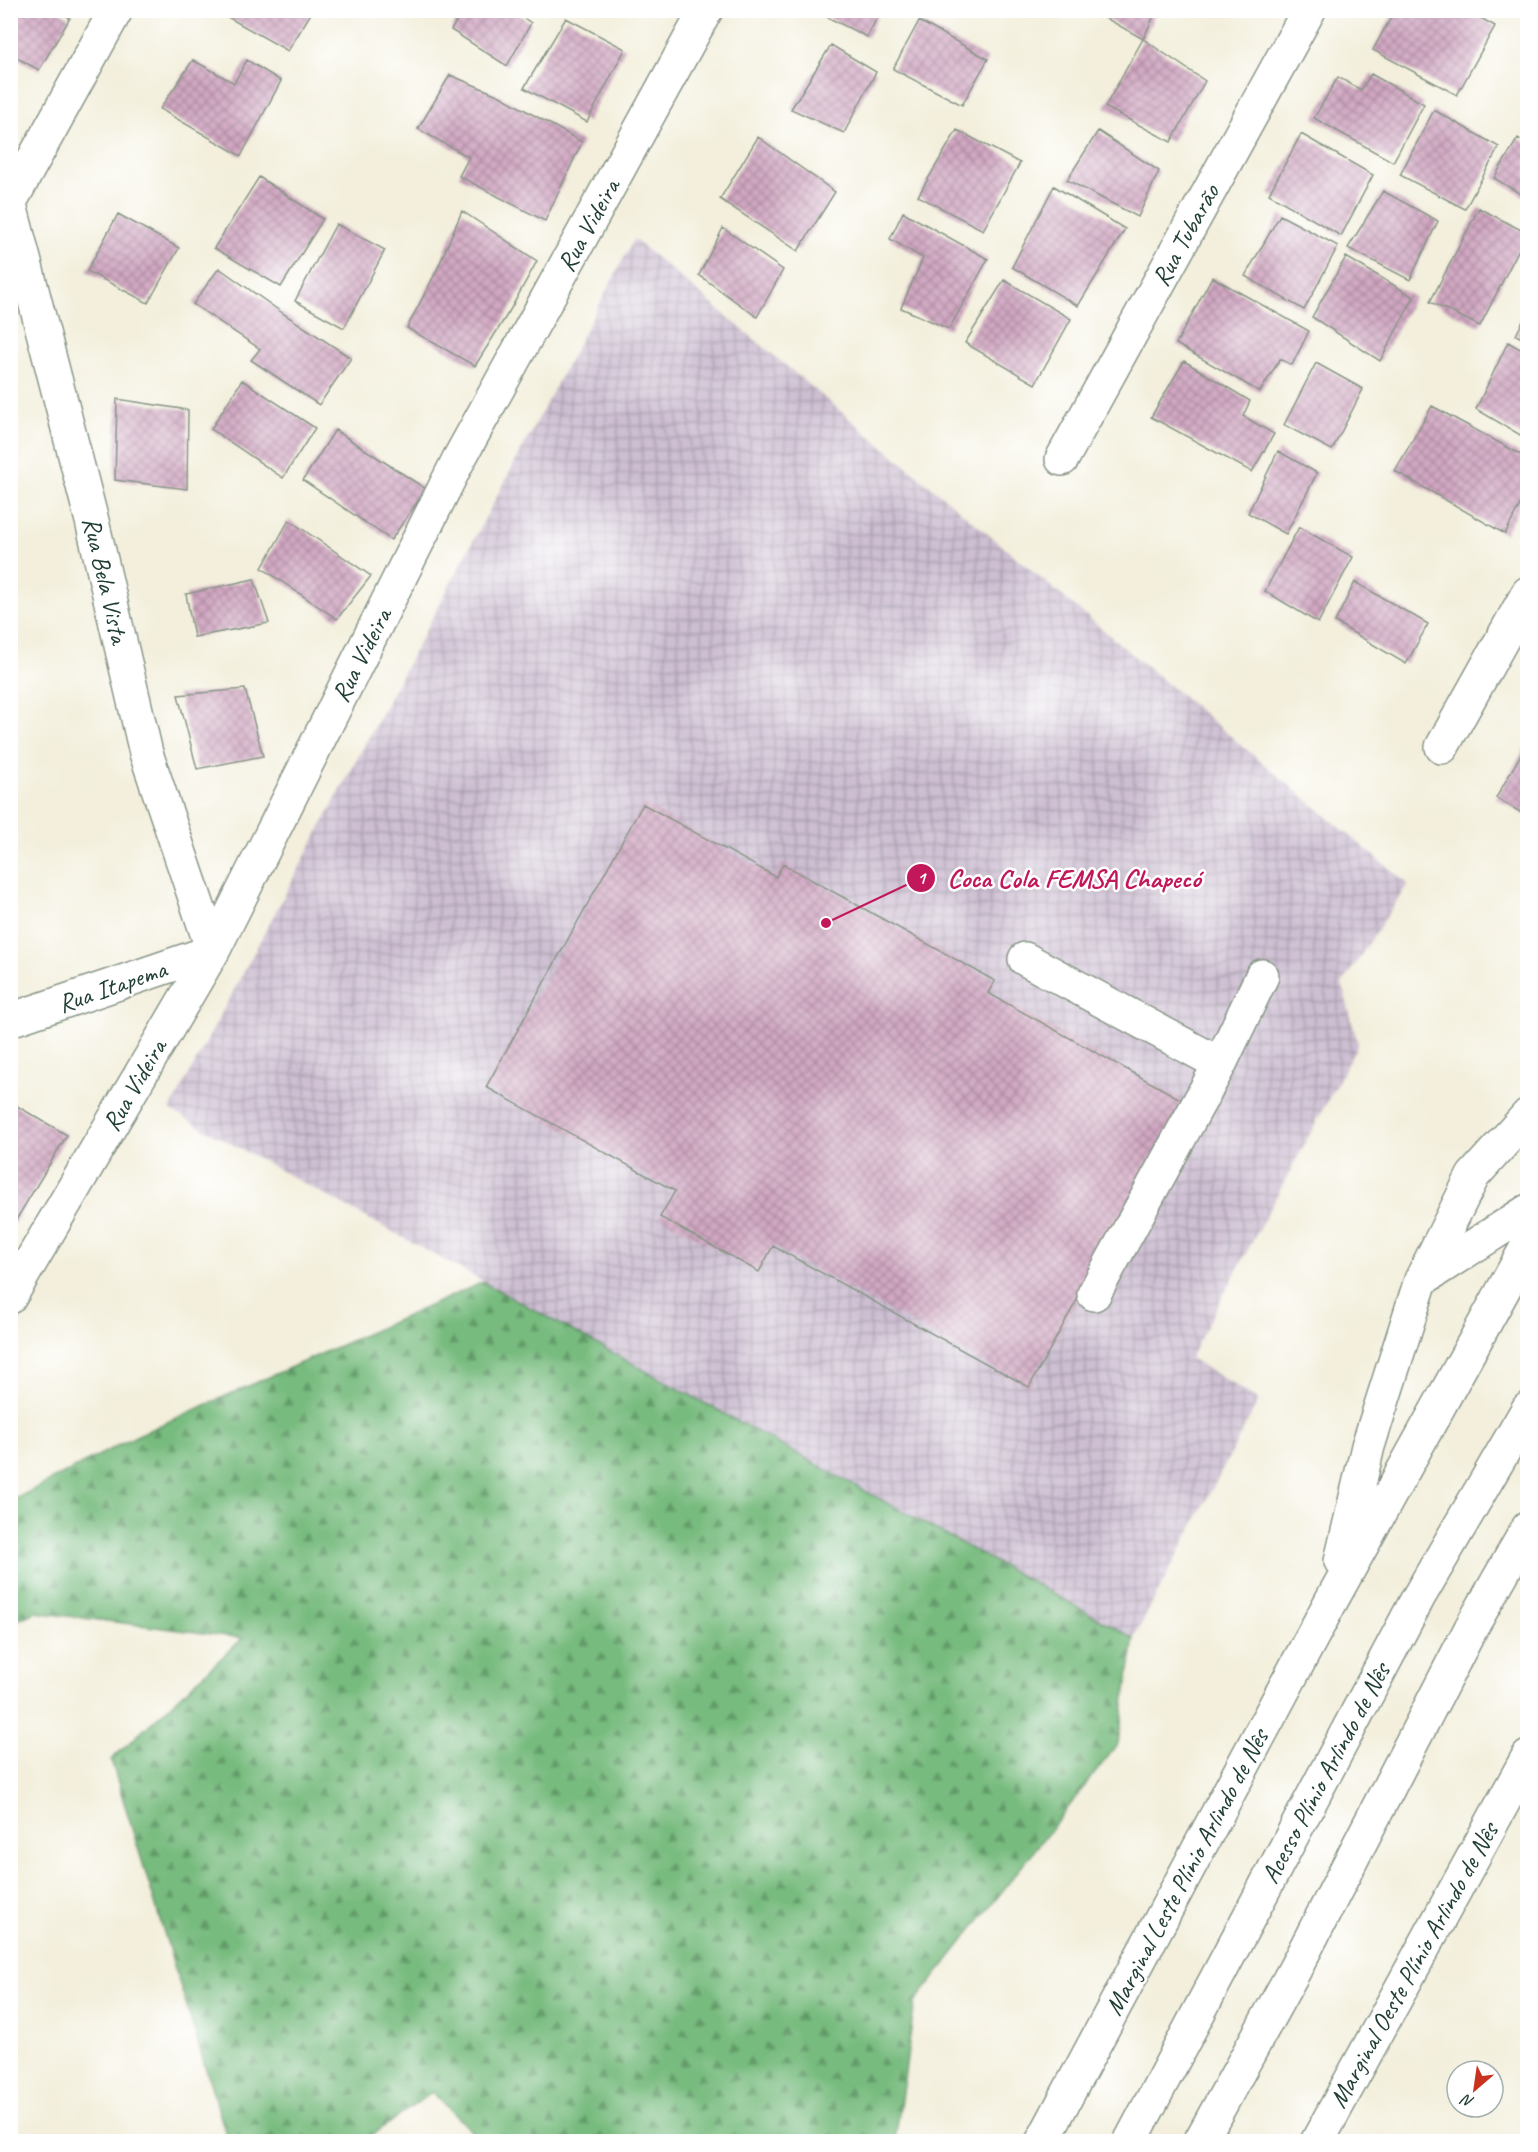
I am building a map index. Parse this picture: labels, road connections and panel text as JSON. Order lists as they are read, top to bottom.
{
  "streets": {
    "main road": [
      "Rua Videira",
      "Rua Tubarão",
      "Rua Bela Vista",
      "Rua Itapema",
      "Acesso Plínio Arlindo de Nês",
      "Marginal Leste Plínio Arlindo de Nês",
      "Marginal Oeste Plínio Arlindo de Nês"
    ]
  },
  "crossings": [
    ["Rua Videira", "Rua Bela Vista"],
    ["Rua Videira", "Rua Itapema"],
    ["Rua Bela Vista", "Rua Itapema"]
  ],
  "places": ["Coca Cola FEMSA Chapecó"],
  "north": "bottom left"
}
